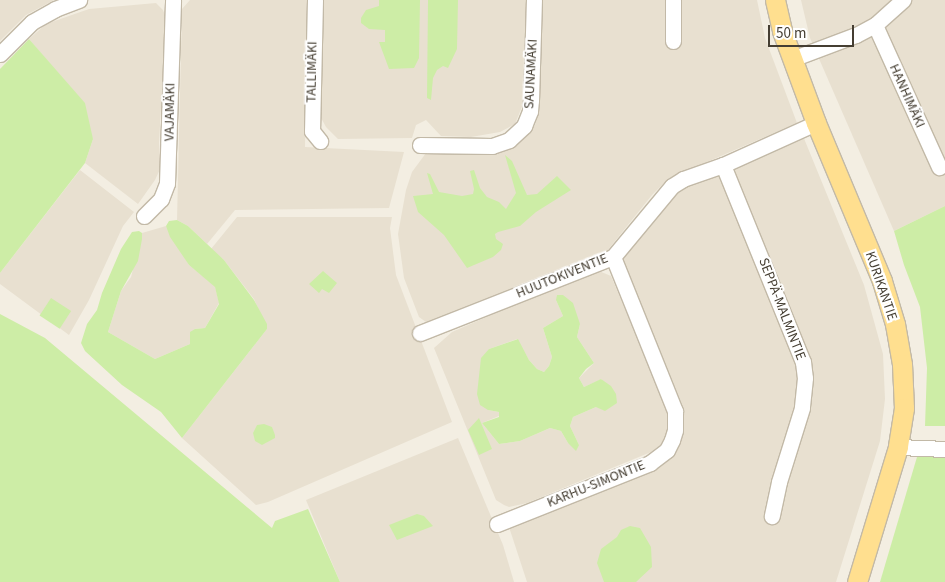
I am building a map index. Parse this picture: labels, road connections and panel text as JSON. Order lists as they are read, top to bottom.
{
  "streets": {
    "main road": ["KURIKANTIE"],
    "street": [
      "TALLIMÄKI",
      "SAUNAMÄKI",
      "HANHIMÄKI",
      "VAJAMÄKI",
      "HUUTOKIVENTIE",
      "SEPPÄ-MALMINTIE",
      "KARHU-SIMONTIE"
    ]
  },
  "crossings": [
    ["HUUTOKIVENTIE", "KURIKANTIE"],
    ["HUUTOKIVENTIE", "SEPPÄ-MALMINTIE"],
    ["HUUTOKIVENTIE", "KARHU-SIMONTIE"]
  ],
  "scale_bar": "50 m"
}
